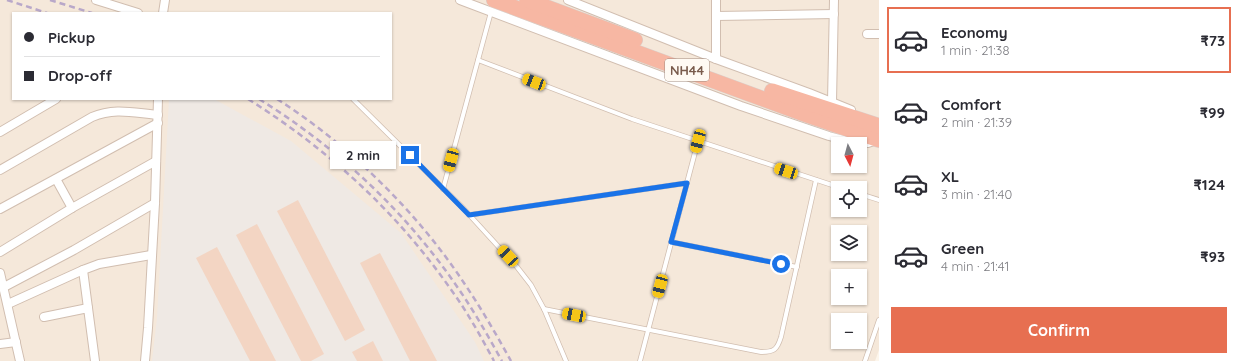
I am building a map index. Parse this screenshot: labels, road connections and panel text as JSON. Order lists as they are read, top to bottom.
{
  "streets": {
    "highway": ["NH44"]
  },
  "north": "bottom",
  "page": {
    "list": [
      {
        "name": "Economy",
        "note": "1 min · 21:38",
        "value": "₹73"
      },
      {
        "name": "Comfort",
        "note": "2 min · 21:39",
        "value": "₹99"
      },
      {
        "name": "XL",
        "note": "3 min · 21:40",
        "value": "₹124"
      },
      {
        "name": "Green",
        "note": "4 min · 21:41",
        "value": "₹93"
      }
    ],
    "banner": ["Pickup", "Drop-off"],
    "map_buttons": ["+", "−"],
    "bubble": "2 min",
    "buttons": "Confirm"
  }
}
